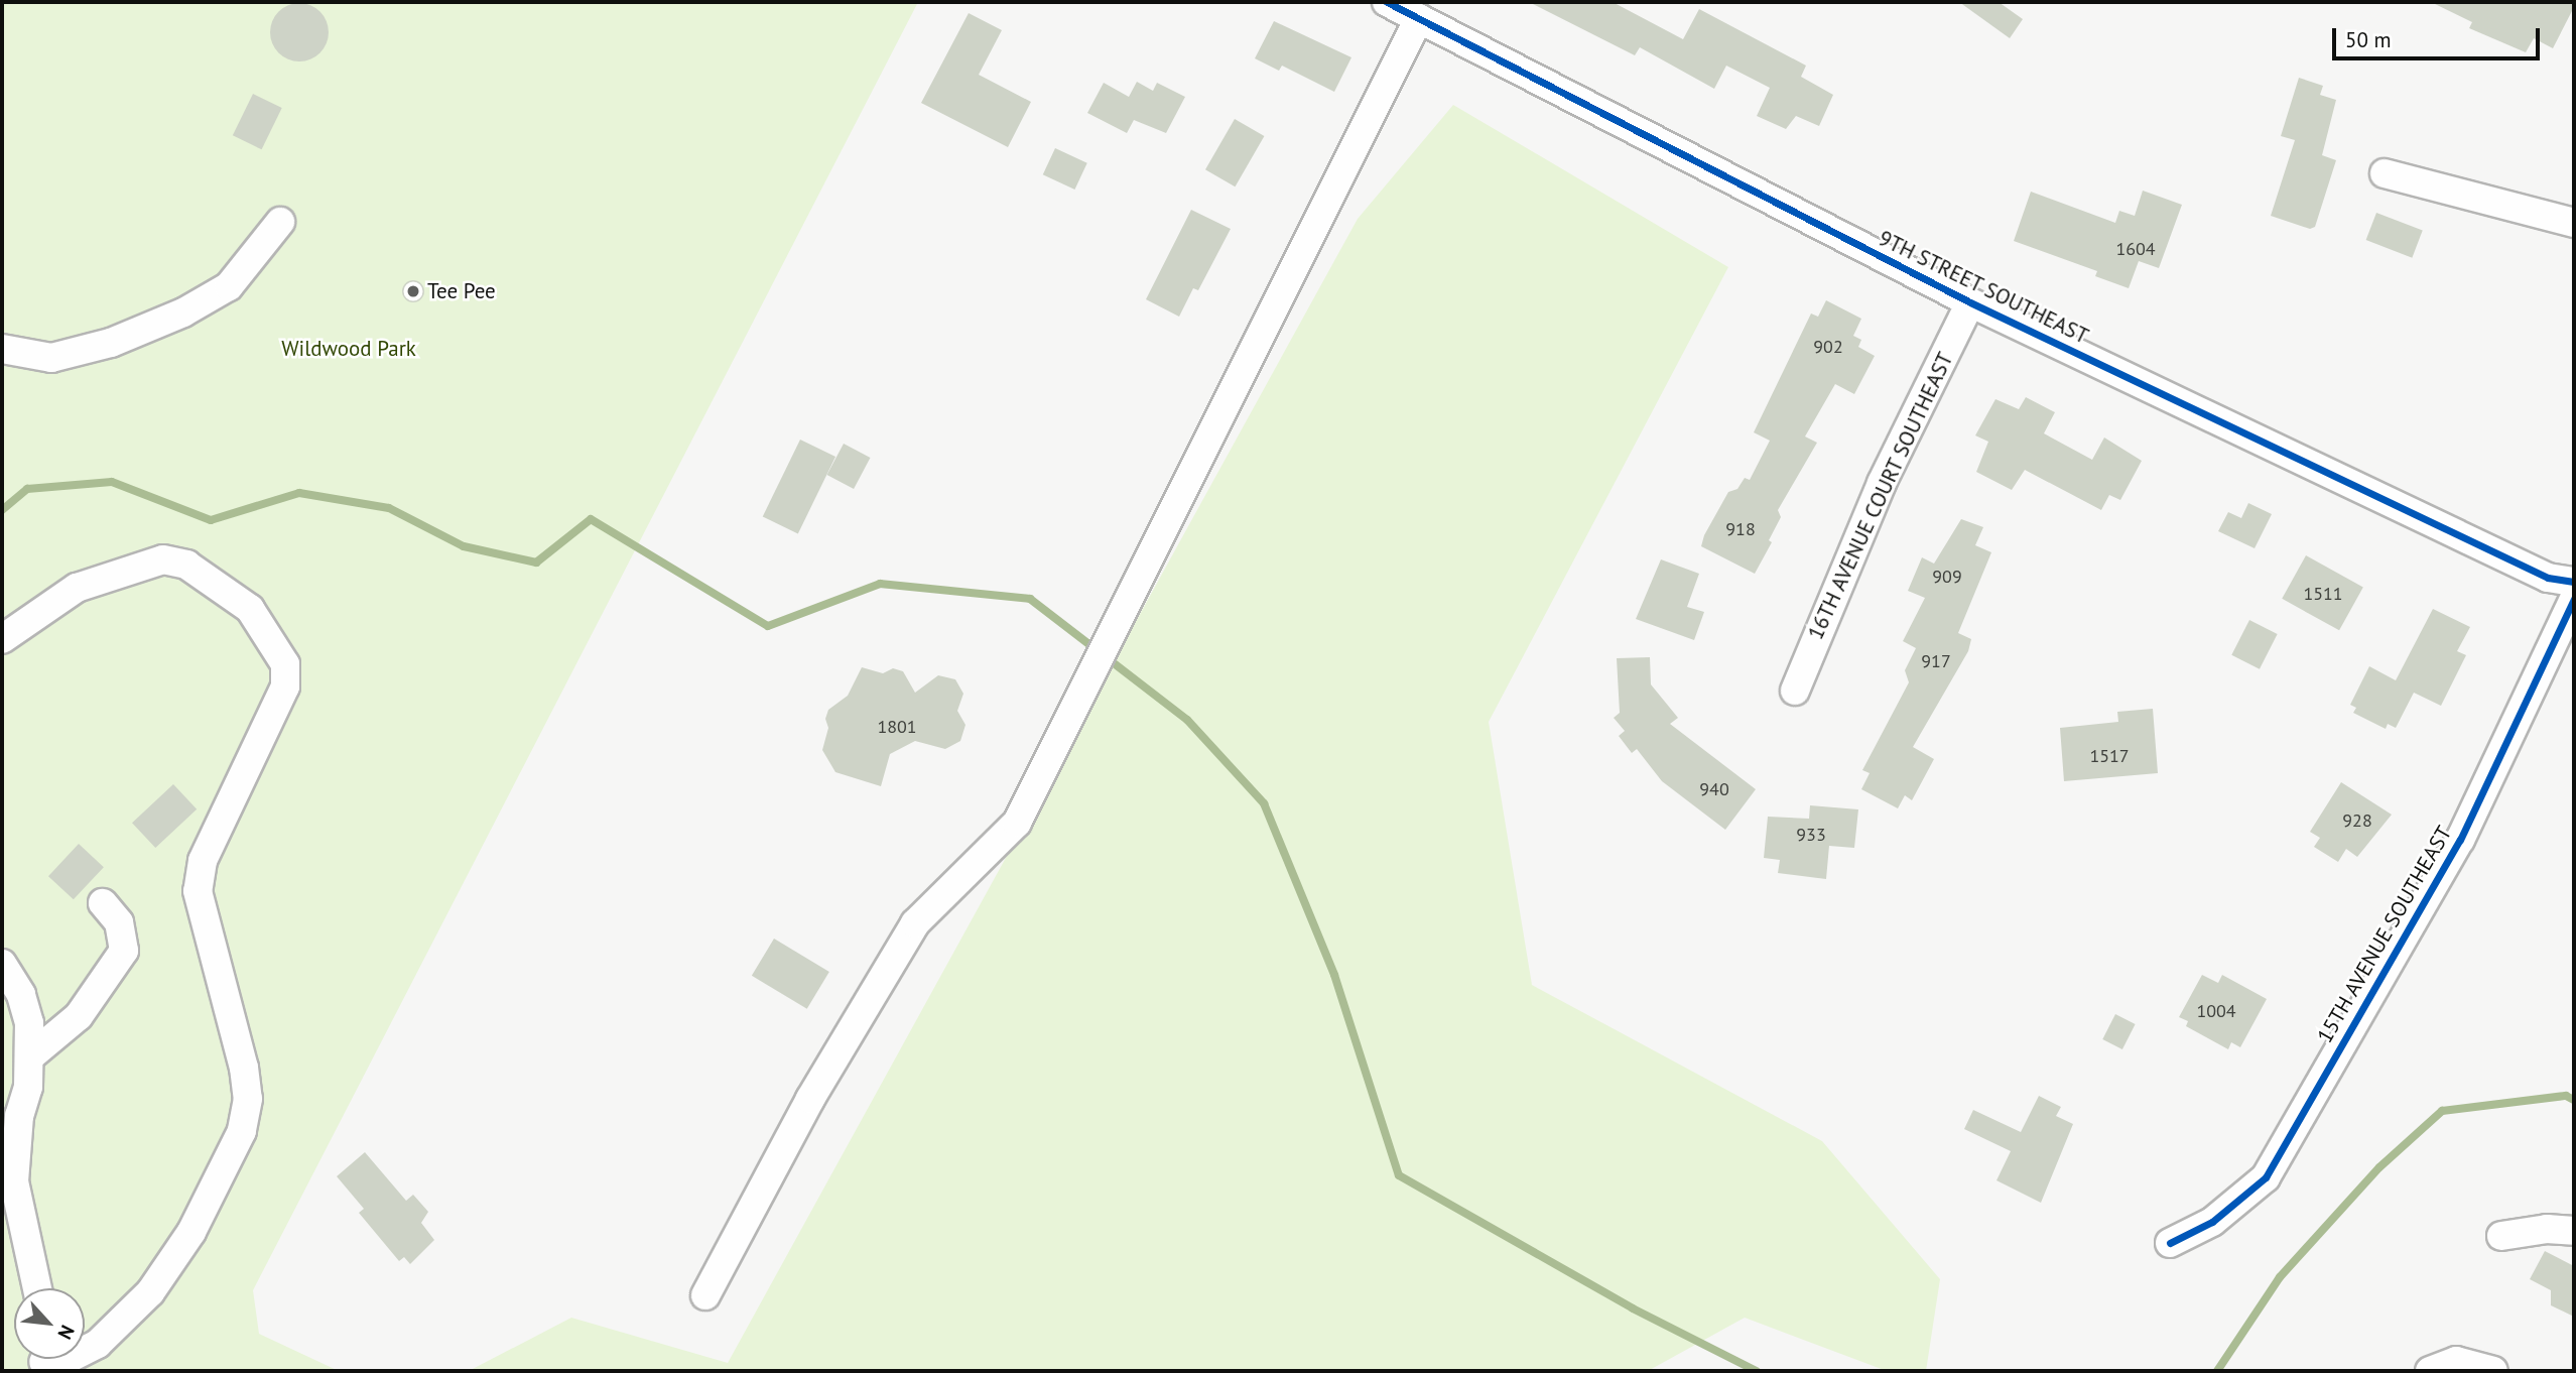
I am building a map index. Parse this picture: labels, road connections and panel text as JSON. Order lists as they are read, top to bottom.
{
  "streets": {
    "street": ["9TH STREET SOUTHEAST", "16TH AVENUE COURT SOUTHEAST", "15TH AVENUE SOUTHEAST"]
  },
  "crossings": [
    ["9TH STREET SOUTHEAST", "16TH AVENUE COURT SOUTHEAST"]
  ],
  "parks": ["Wildwood Park"],
  "places": ["Tee Pee"],
  "house_numbers": [
    "1604",
    "902",
    "918",
    "909",
    "1511",
    "917",
    "1801",
    "1517",
    "940",
    "928",
    "933",
    "1004"
  ],
  "scale_bar": "50 m",
  "north": "bottom right"
}
